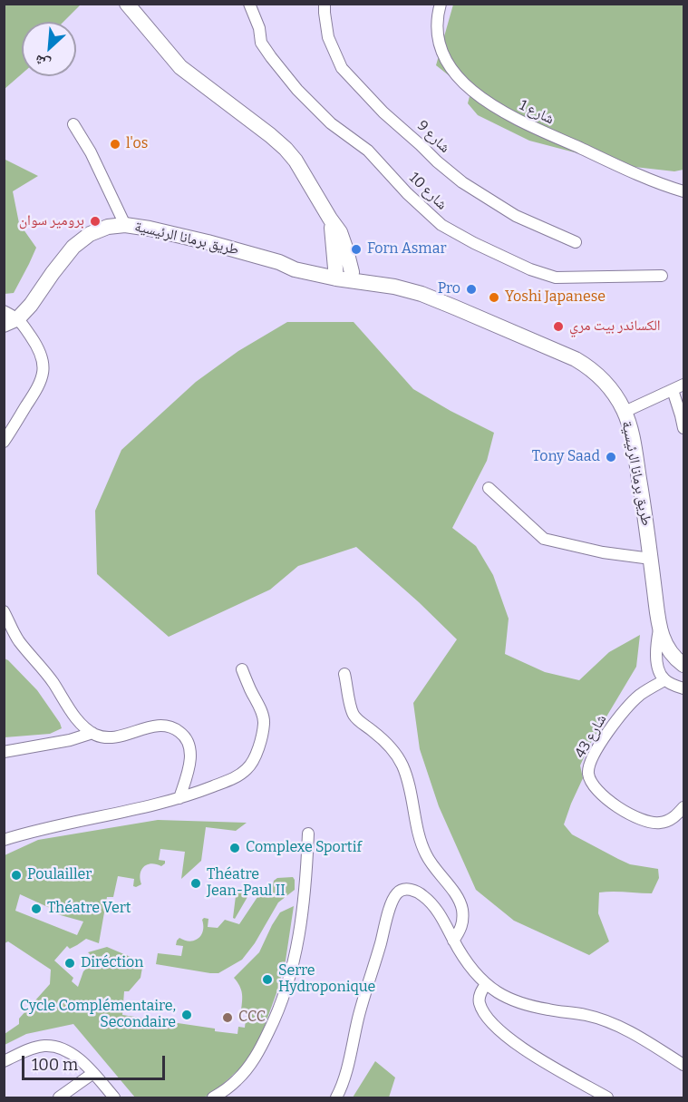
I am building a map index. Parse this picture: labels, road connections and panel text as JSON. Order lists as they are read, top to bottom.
{
  "streets": {
    "main road": ["طريق برمانا الرئيسية"],
    "street": [
      "شارع 1",
      "شارع 9",
      "شارع 10",
      "شارع 43"
    ]
  },
  "places": [
    "l'os",
    "برومير سوان",
    "Forn Asmar",
    "Pro",
    "Yoshi Japanese",
    "الكساندر بيت مري",
    "Tony Saad",
    "Complexe Sportif",
    "Poulailler",
    "Théatre Jean-Paul II",
    "Théatre Vert",
    "Diréction",
    "Serre Hydroponique",
    "Cycle Complémentaire, Secondaire",
    "CCC"
  ],
  "scale_bar": "100 m",
  "north": "bottom left"
}
